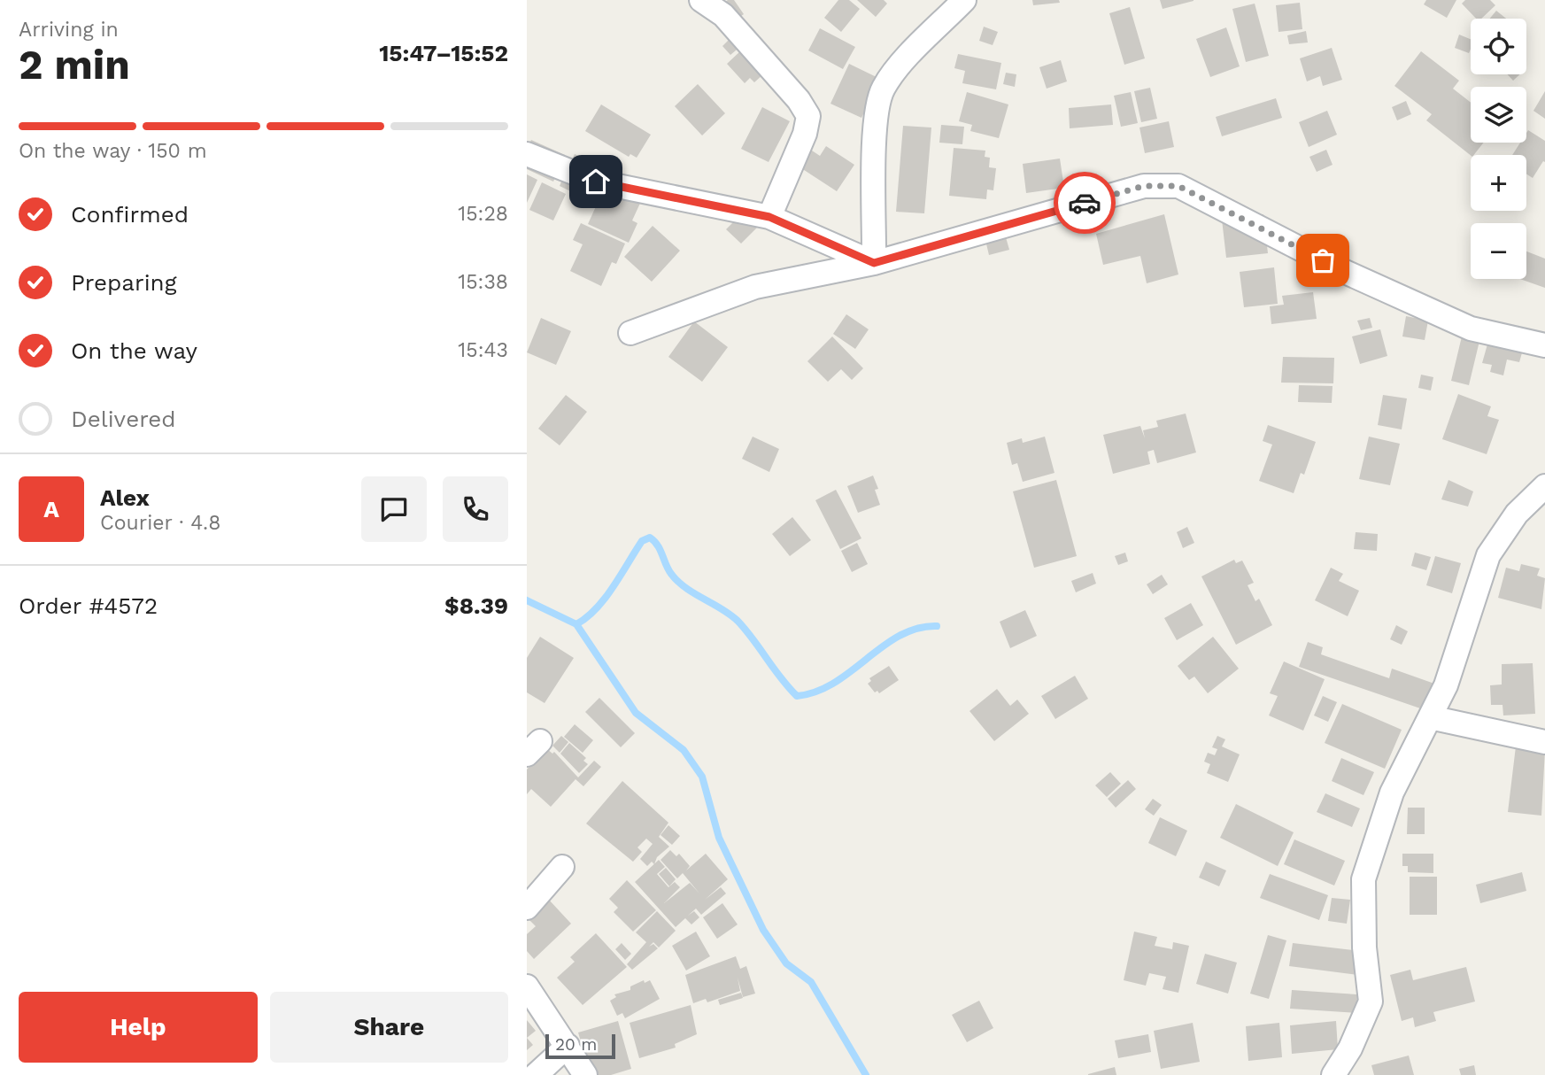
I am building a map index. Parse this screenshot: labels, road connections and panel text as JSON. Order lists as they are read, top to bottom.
{
  "scale_bar": "20 m",
  "page": {
    "heading": ["2 min", "Arriving in", "15:47–15:52"],
    "panel": [
      "Alex",
      "Courier · 4.8",
      "Order #4572",
      "$8.39"
    ],
    "map_buttons": ["+", "−"],
    "bar": "On the way · 150 m",
    "list": [
      ["Confirmed", "15:28"],
      ["Preparing", "15:38"],
      ["On the way", "15:43"],
      "Delivered"
    ],
    "round": "A",
    "buttons": ["Help", "Share"],
    "scale": "20 m"
  }
}
